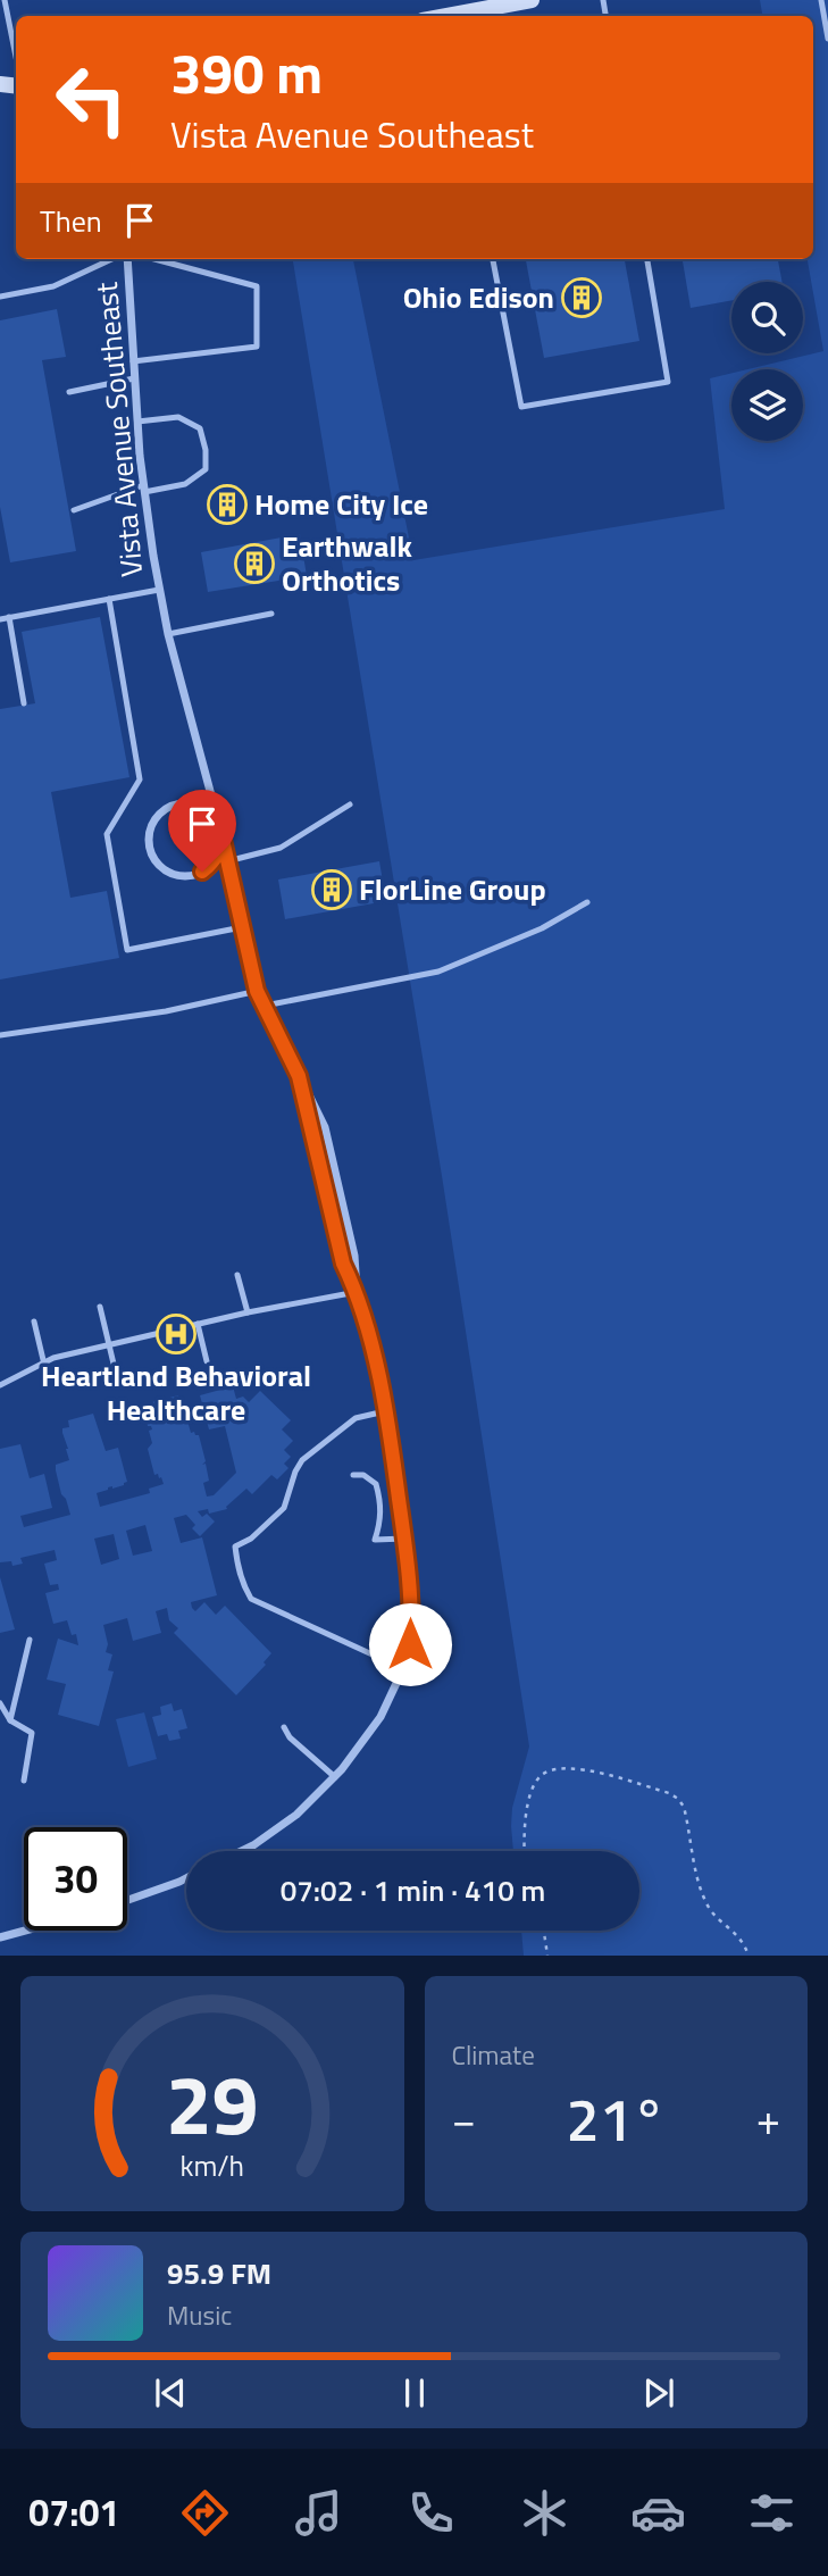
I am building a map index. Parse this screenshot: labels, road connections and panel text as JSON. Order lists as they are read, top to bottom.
{
  "streets": {
    "street": ["Vista Avenue Southeast"]
  },
  "places": {
    "building": [
      "Ohio Edison",
      "Home City Ice",
      "Earthwalk Orthotics",
      "FlorLine Group"
    ],
    "hospital": ["Heartland Behavioral Healthcare"]
  },
  "page": {
    "turn": ["390 m", "Vista Avenue Southeast"],
    "then": "Then",
    "limit": "30",
    "trip": "07:02 · 1 min · 410 m",
    "tile": "Climate",
    "heat": ["−", "21°", "+"],
    "song": ["95.9 FM", "Music"],
    "tabs": "07:01",
    "gauge": ["29", "km/h"]
  }
}
